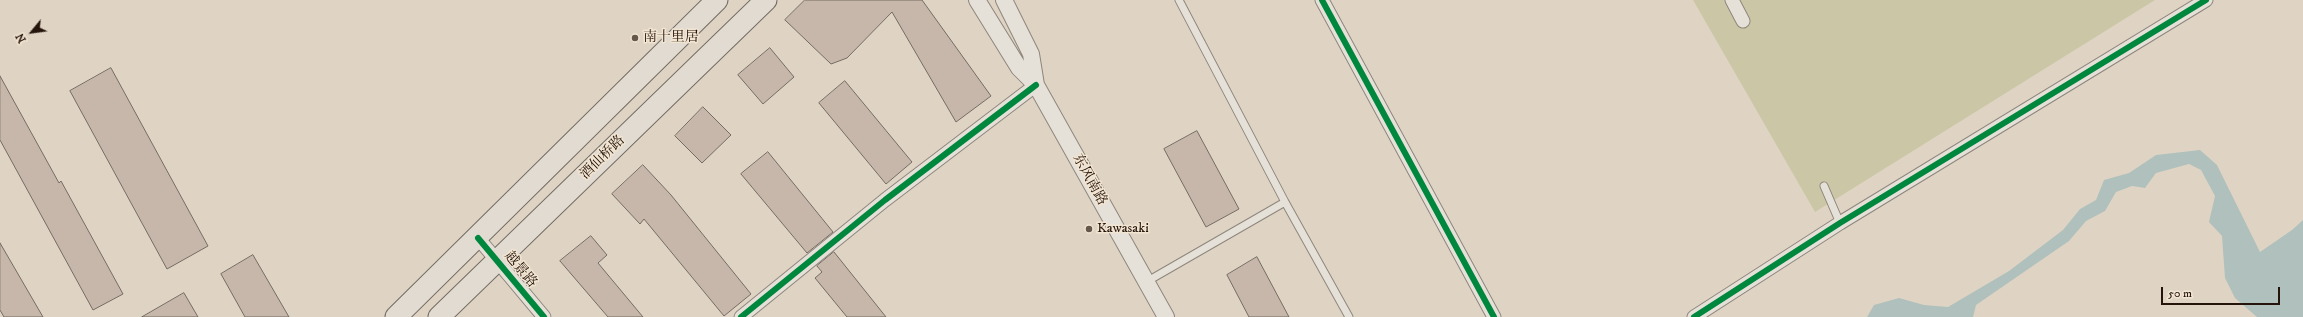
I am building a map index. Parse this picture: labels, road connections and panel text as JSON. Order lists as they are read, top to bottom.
{
  "streets": {
    "main road": ["酒仙桥路"],
    "street": ["东风南路", "越景路"]
  },
  "crossings": [
    ["酒仙桥路", "越景路"]
  ],
  "places": ["南十里居", "Kawasaki"],
  "scale_bar": "50 m",
  "north": "bottom left"
}
